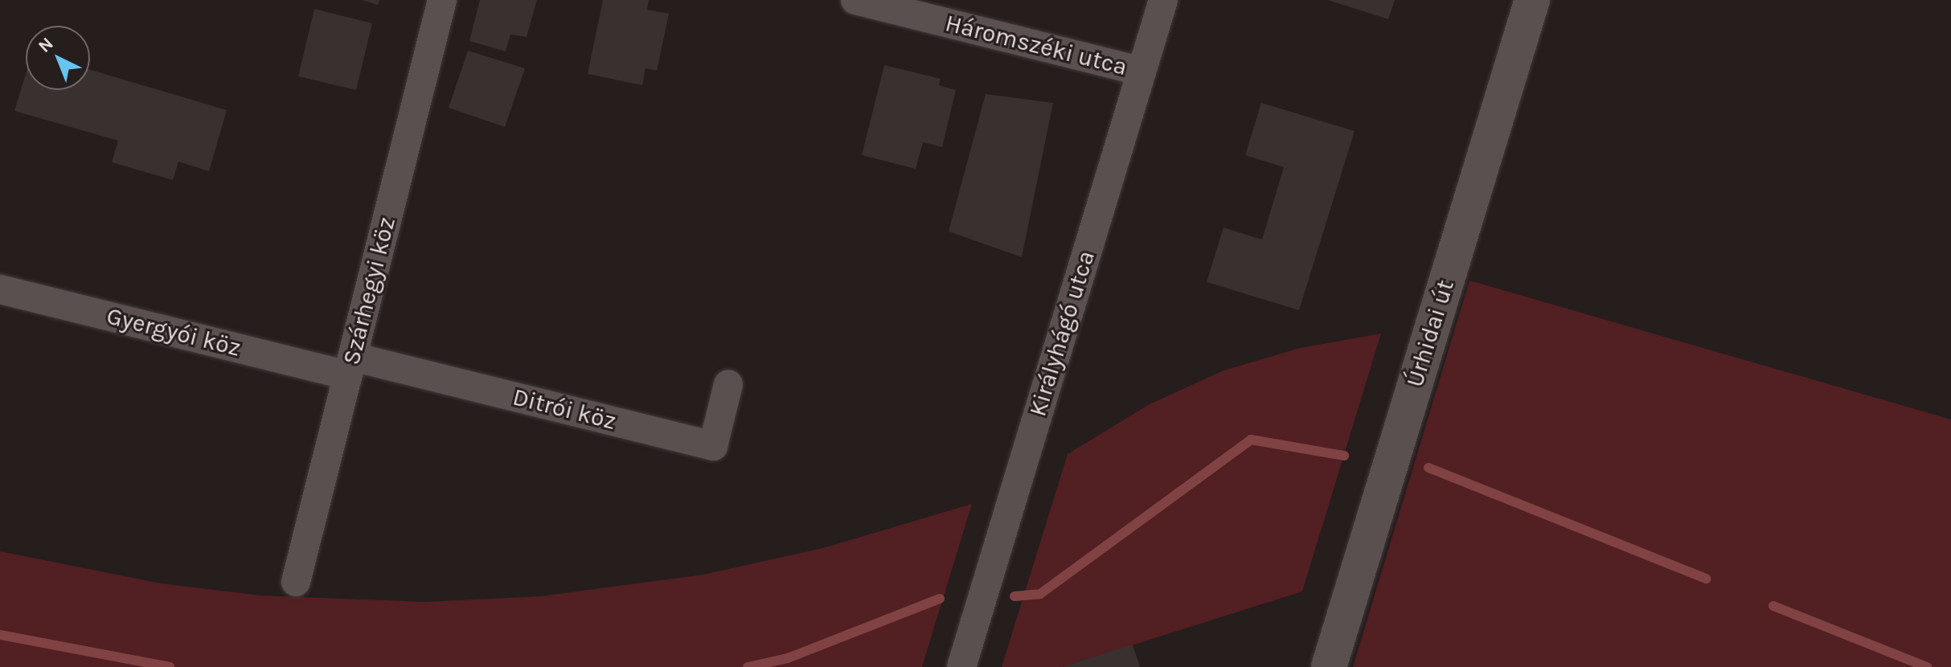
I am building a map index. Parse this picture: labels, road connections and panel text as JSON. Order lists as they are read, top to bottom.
{
  "streets": {
    "main road": ["Úrhidai út"],
    "street": [
      "Háromszéki utca",
      "Szárhegyi köz",
      "Gyergyói köz",
      "Királyhágó utca",
      "Ditrói köz"
    ]
  },
  "crossings": [
    ["Háromszéki utca", "Királyhágó utca"],
    ["Szárhegyi köz", "Gyergyói köz"],
    ["Szárhegyi köz", "Ditrói köz"],
    ["Gyergyói köz", "Ditrói köz"]
  ],
  "north": "top left"
}
